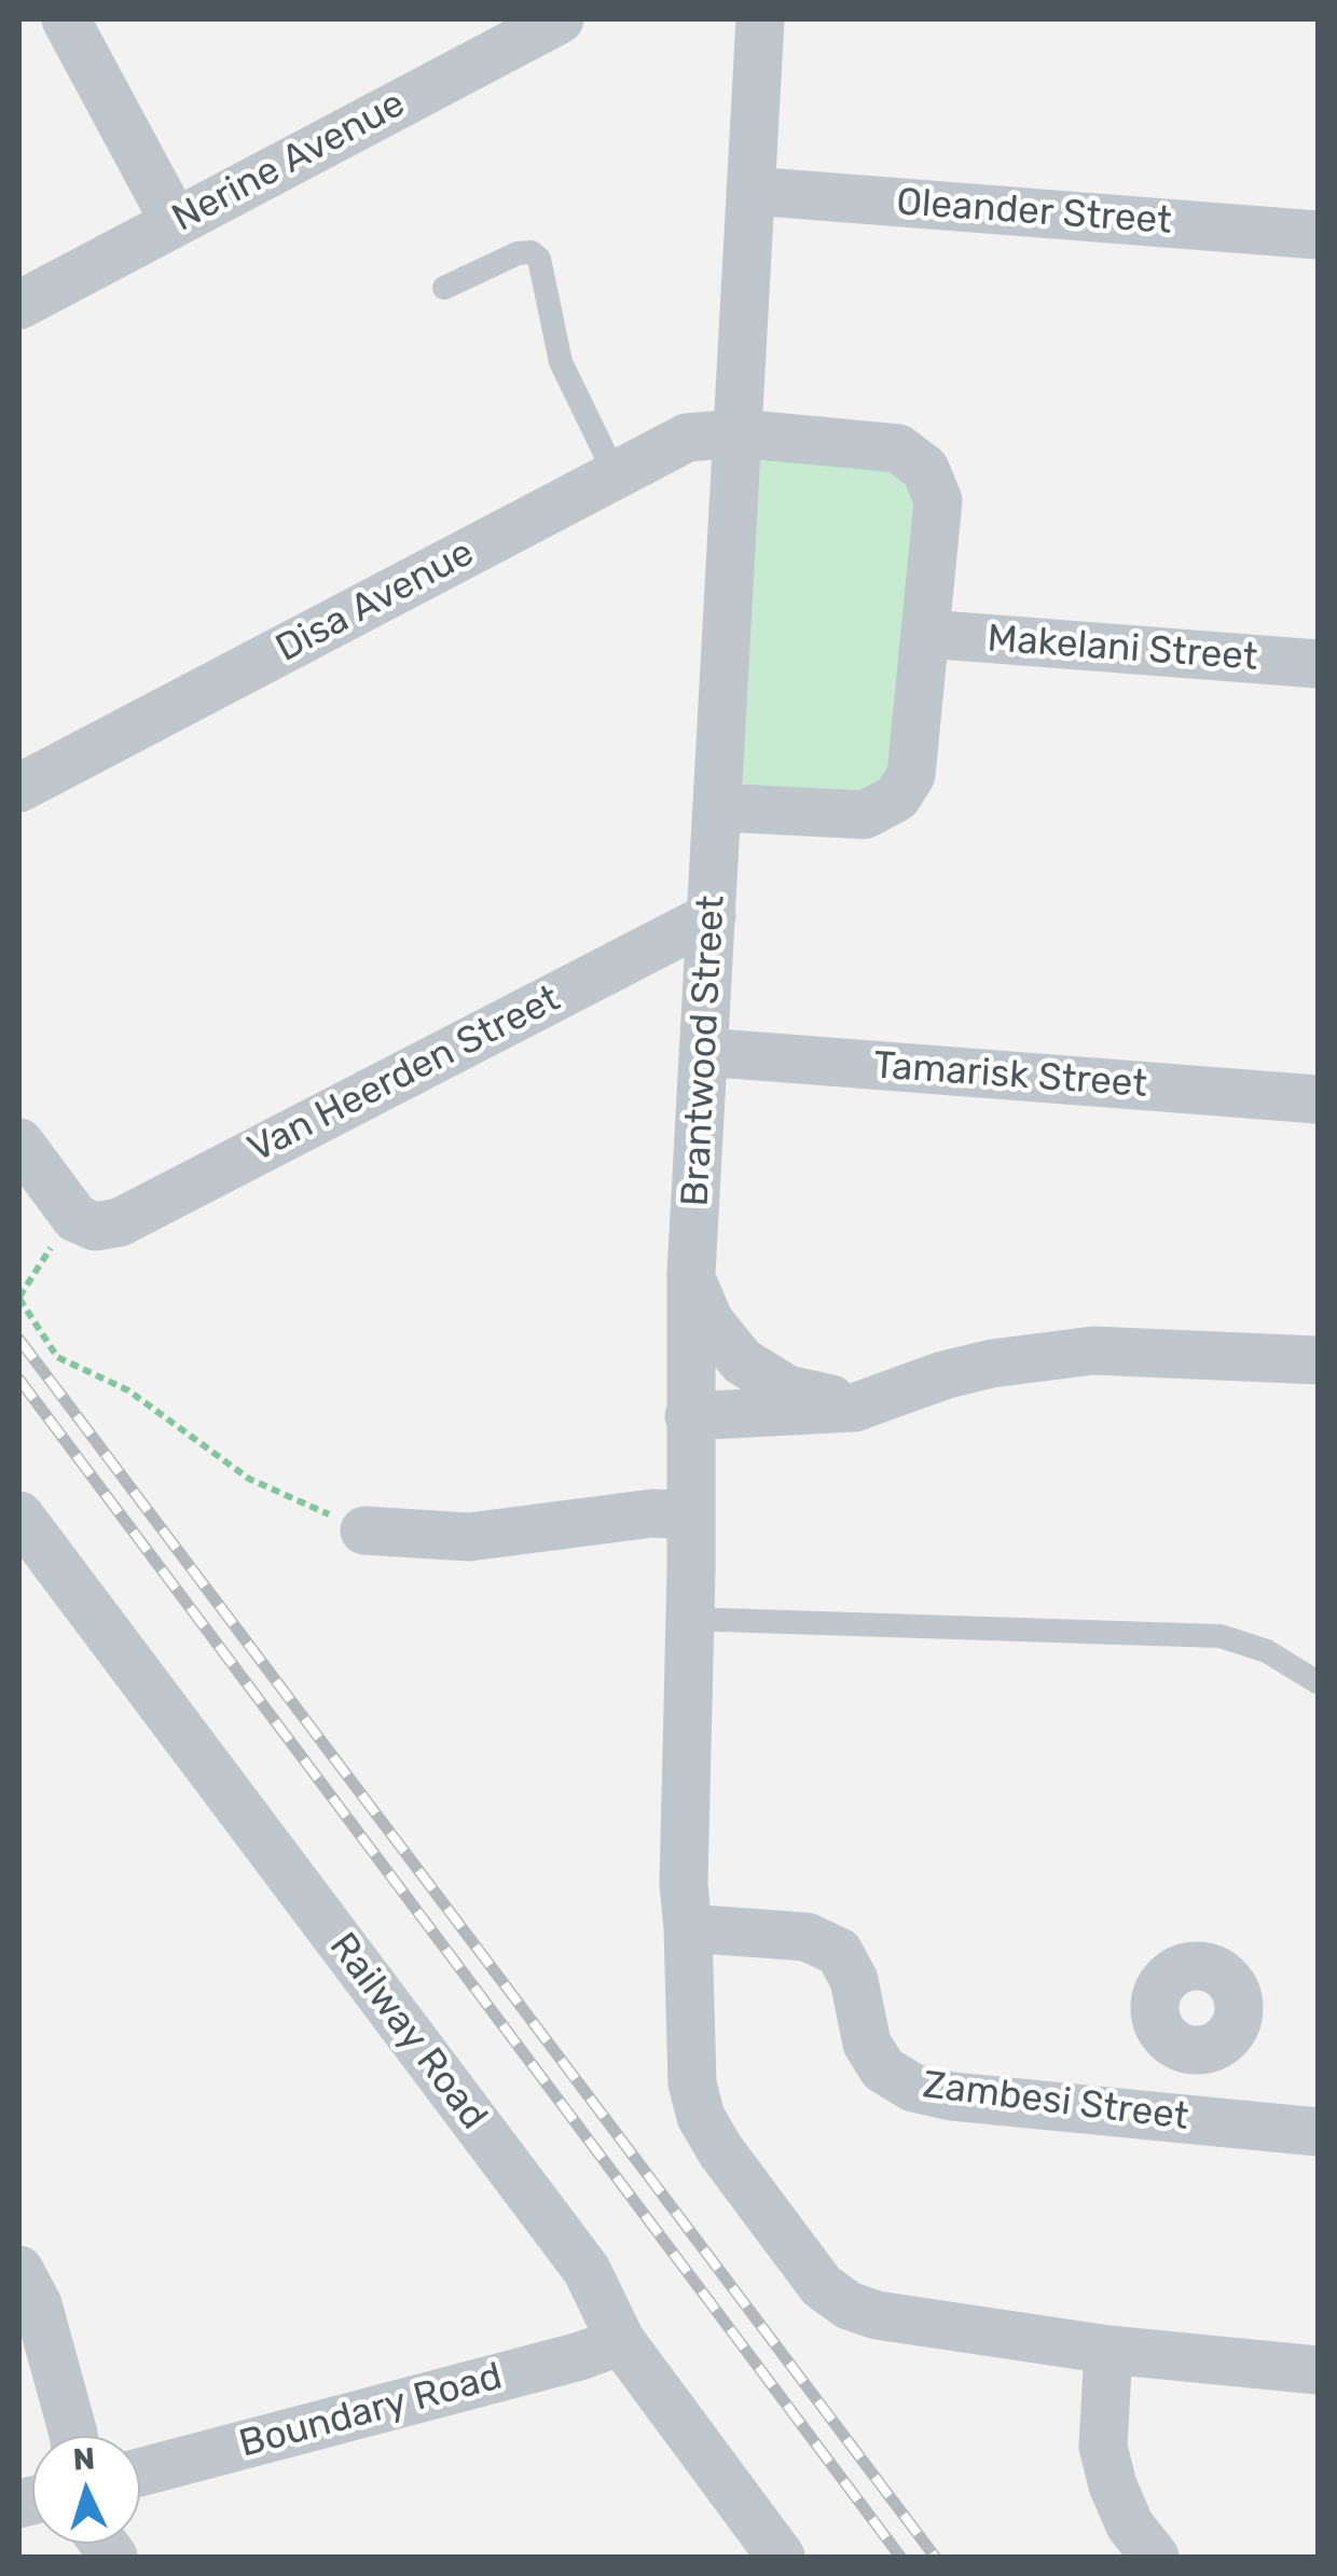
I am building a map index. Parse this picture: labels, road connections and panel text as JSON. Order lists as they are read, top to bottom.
{
  "streets": {
    "street": [
      "Nerine Avenue",
      "Oleander Street",
      "Disa Avenue",
      "Makelani Street",
      "Brantwood Street",
      "Van Heerden Street",
      "Tamarisk Street",
      "Railway Road",
      "Zambesi Street",
      "Boundary Road"
    ]
  },
  "crossings": [
    ["Oleander Street", "Brantwood Street"],
    ["Disa Avenue", "Brantwood Street"],
    ["Brantwood Street", "Van Heerden Street"],
    ["Brantwood Street", "Tamarisk Street"],
    ["Brantwood Street", "Zambesi Street"],
    ["Railway Road", "Boundary Road"]
  ],
  "north": "top"
}
